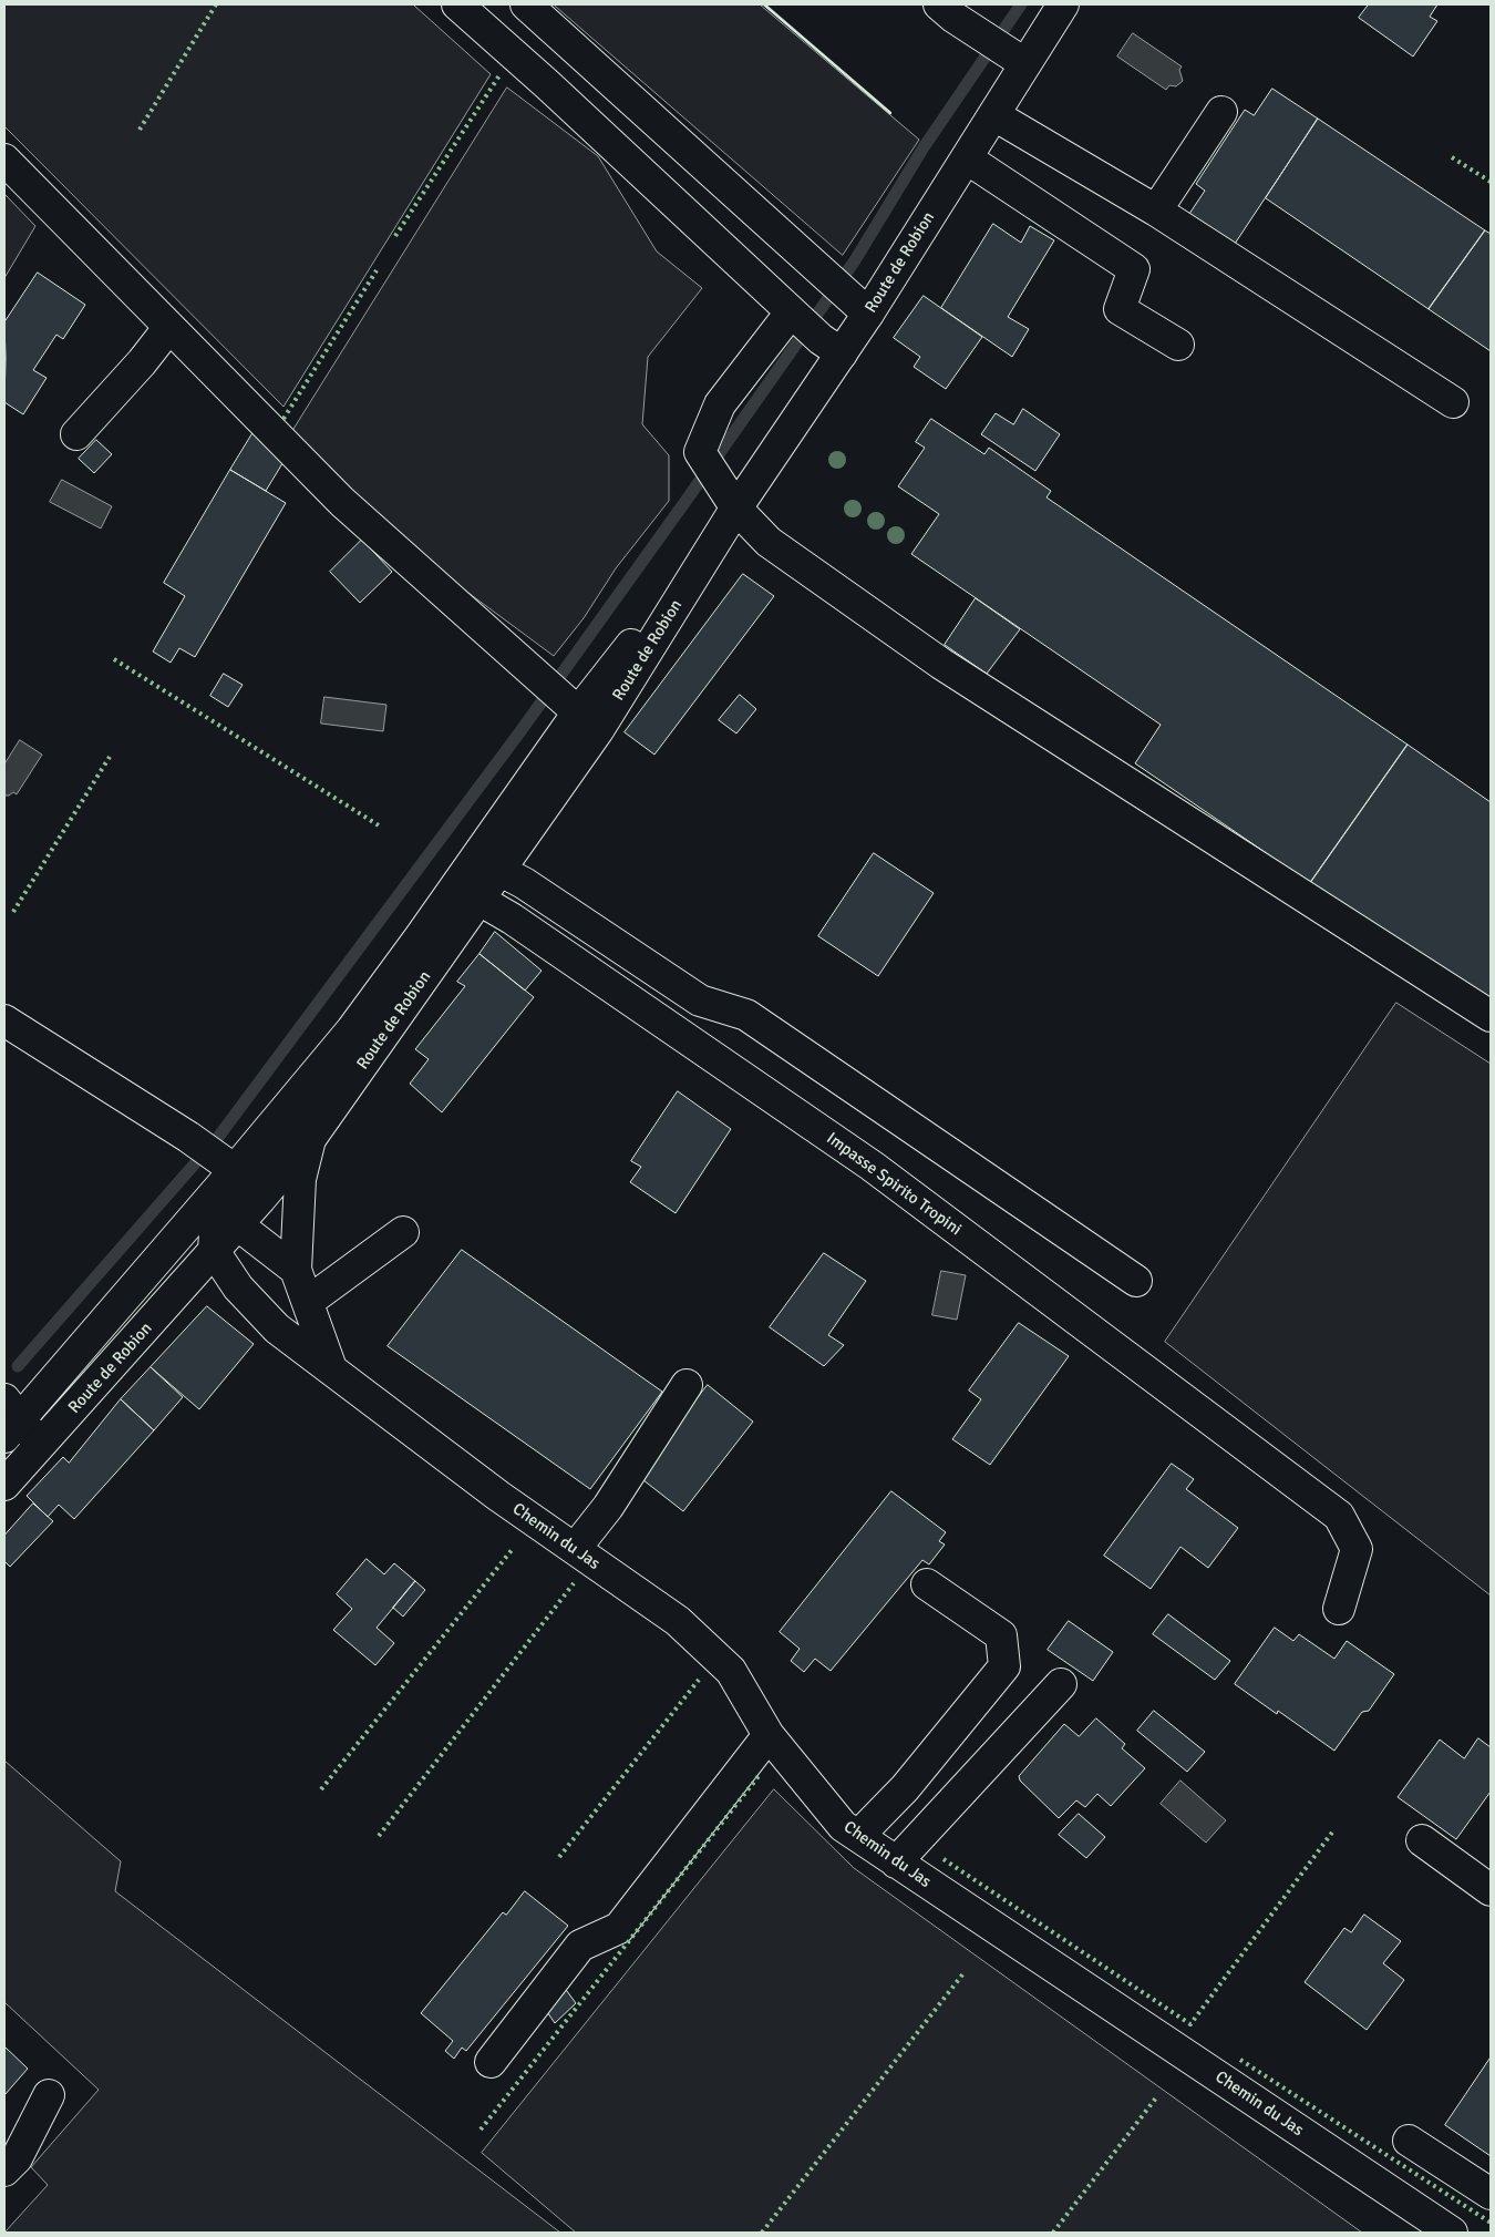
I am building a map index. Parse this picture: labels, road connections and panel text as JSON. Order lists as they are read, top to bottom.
{
  "streets": {
    "street": ["Route de Robion", "Impasse Spirito Tropini", "Chemin du Jas"]
  },
  "crossings": [
    ["Route de Robion", "Impasse Spirito Tropini"],
    ["Route de Robion", "Chemin du Jas"]
  ]
}
